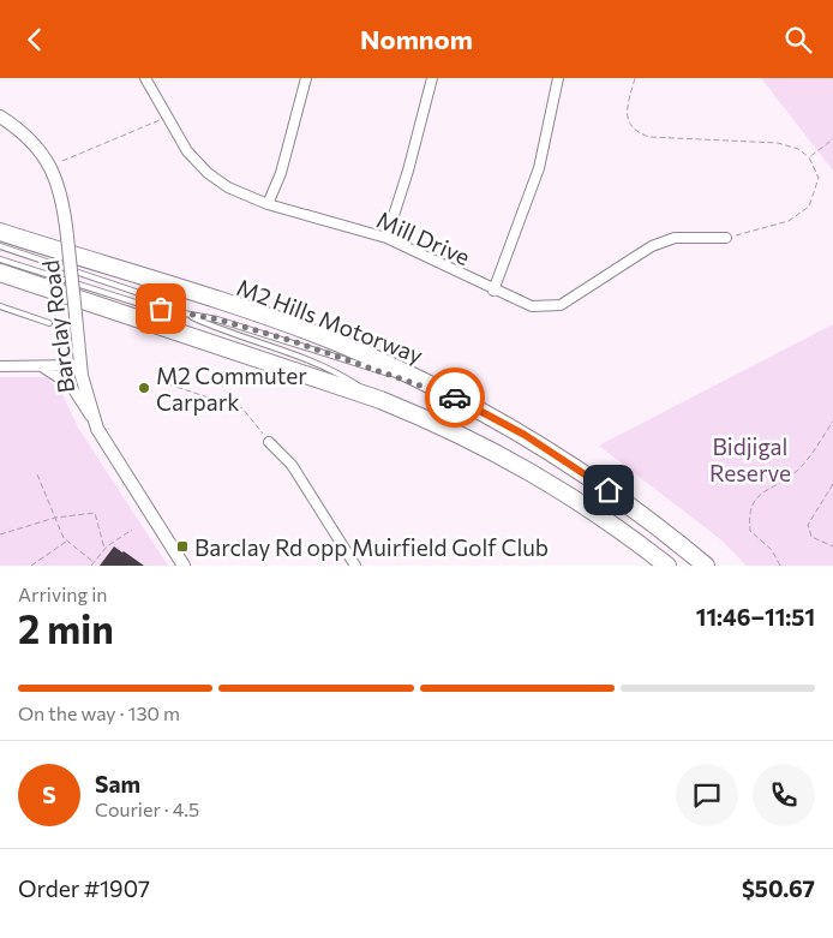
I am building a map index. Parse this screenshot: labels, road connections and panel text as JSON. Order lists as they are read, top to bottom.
{
  "streets": {
    "highway": ["M2 Hills Motorway"],
    "main road": ["Barclay Road"],
    "street": ["Mill Drive"]
  },
  "parks": ["Bidjigal Reserve"],
  "places": {
    "other": ["M2 Commuter Carpark"],
    "transit": ["Barclay Rd opp Muirfield Golf Club"]
  },
  "page": {
    "header": "Nomnom",
    "heading": ["2 min", "Arriving in", "11:46–11:51"],
    "panel": [
      "Sam",
      "Courier · 4.5",
      "Order #1907",
      "$50.67"
    ],
    "bar": "On the way · 130 m",
    "round": "S"
  }
}
